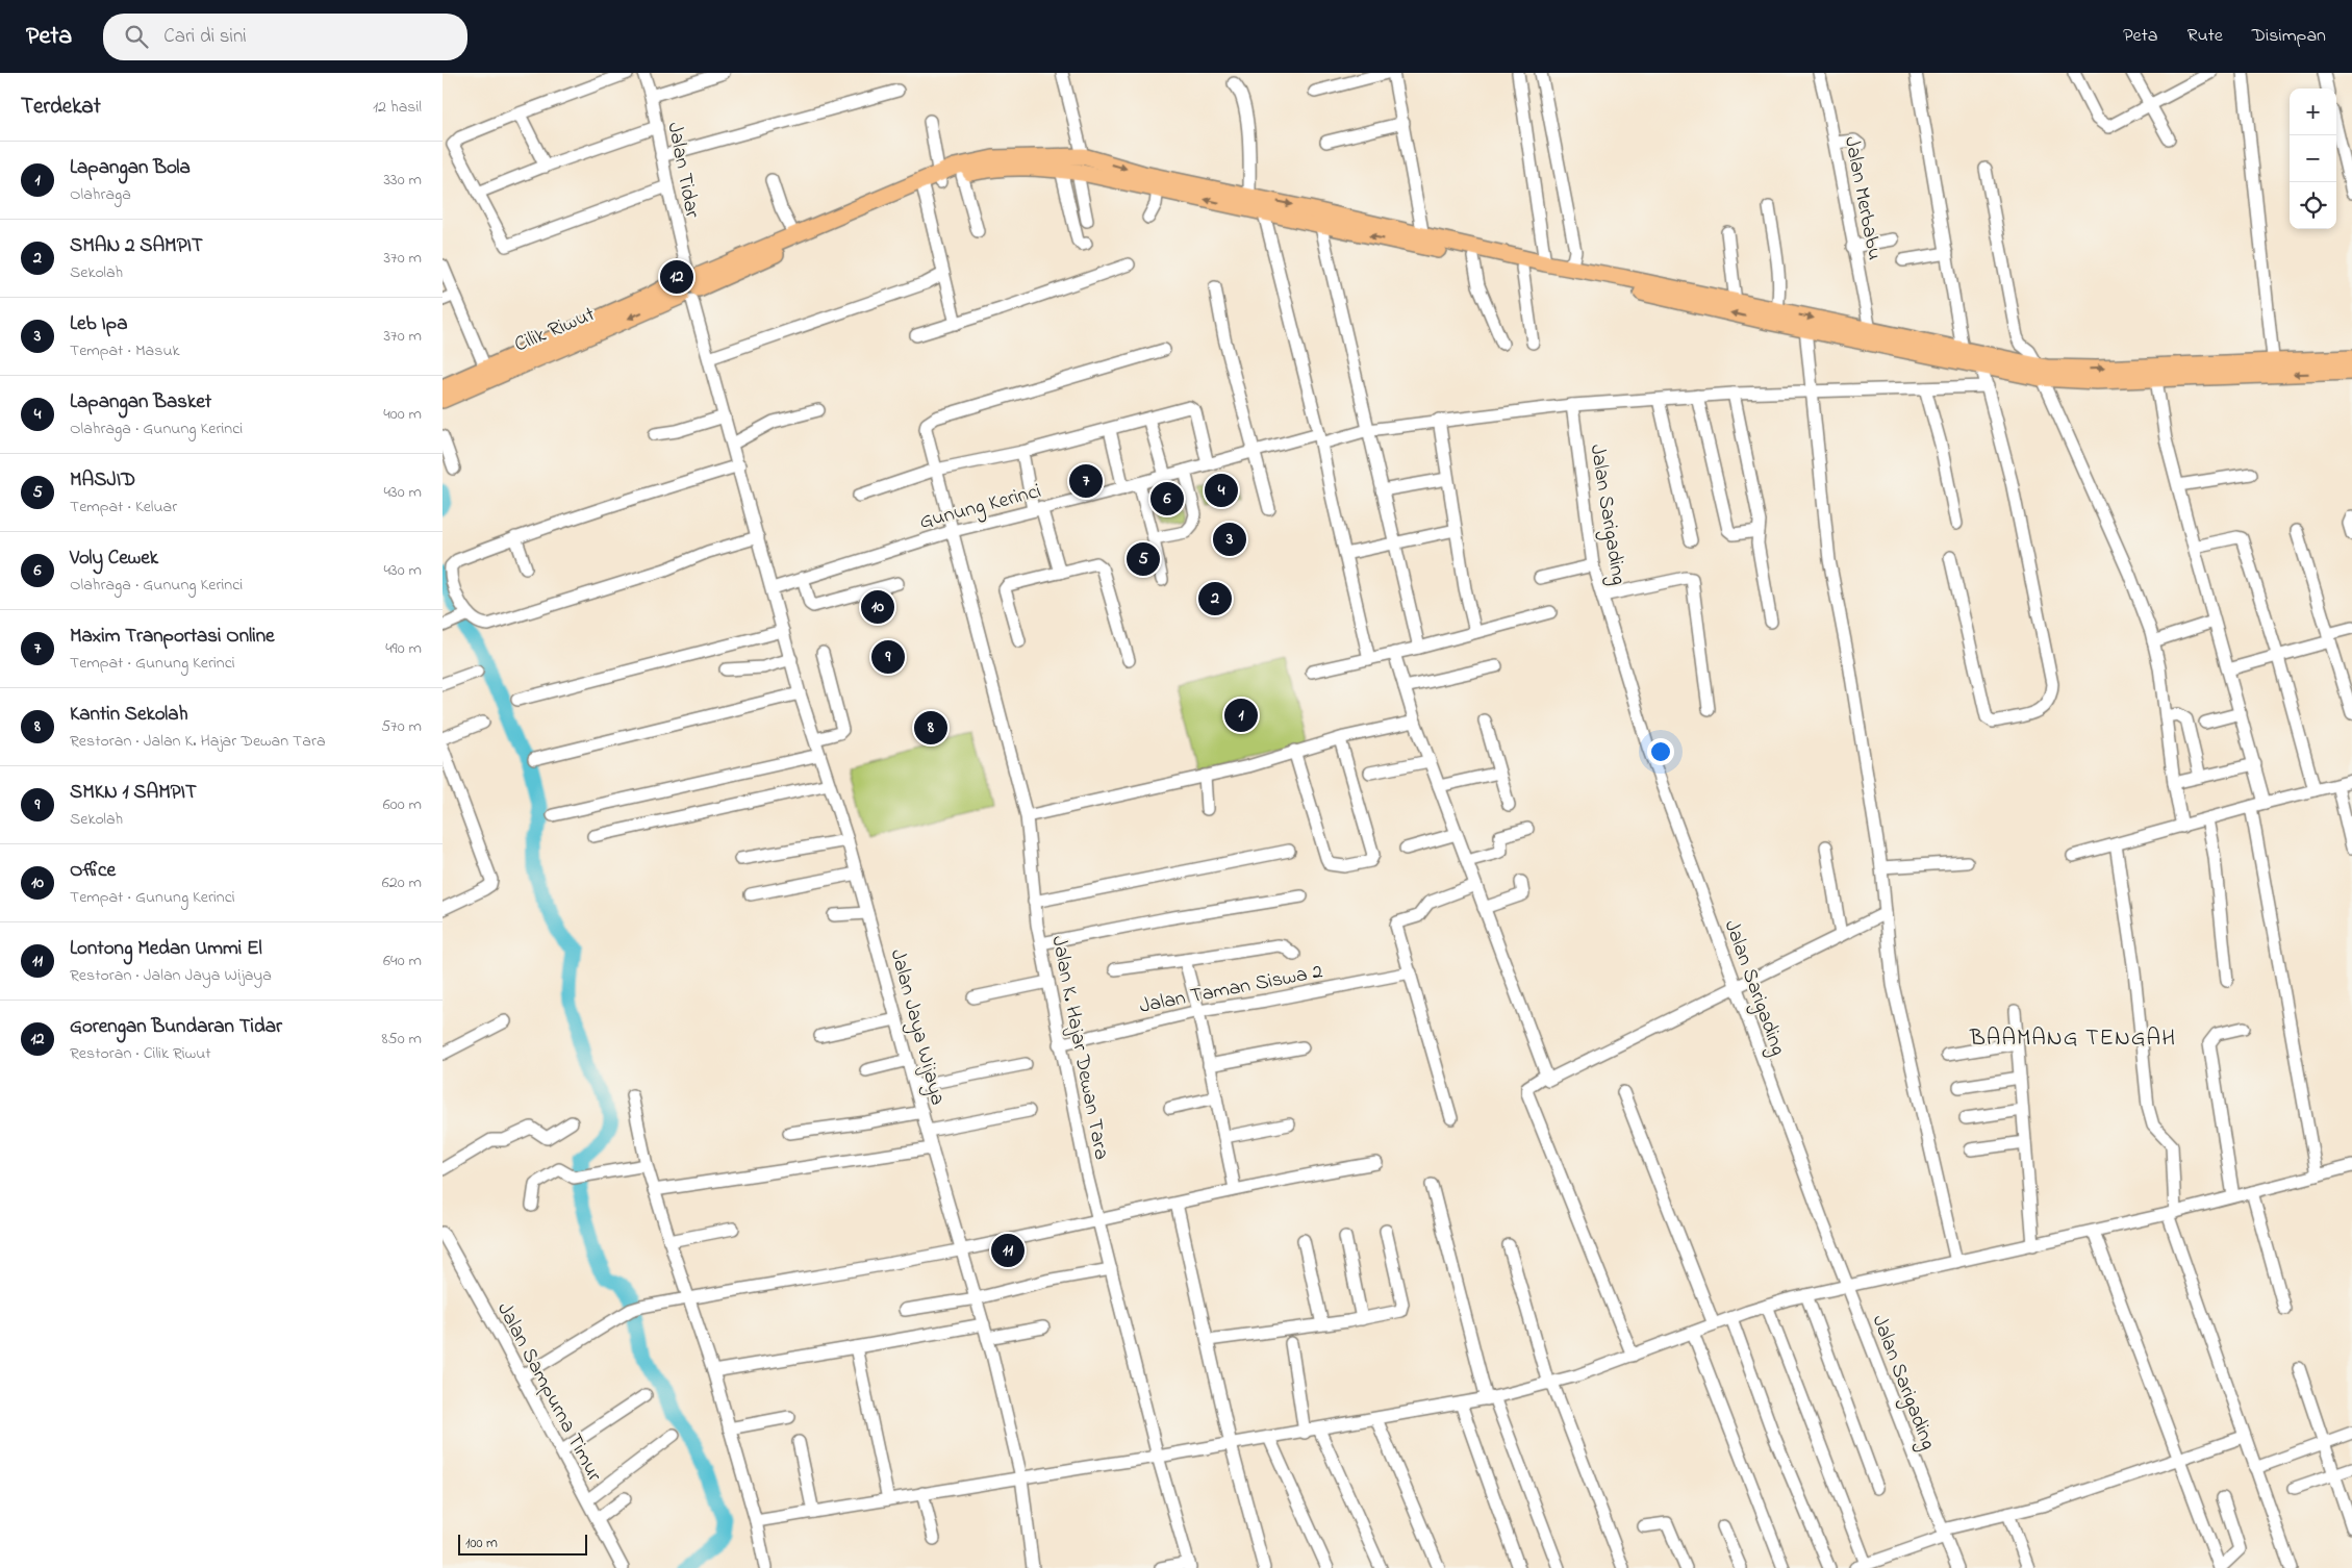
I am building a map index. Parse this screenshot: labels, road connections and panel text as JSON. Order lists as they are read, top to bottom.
{
  "streets": {
    "main road": ["Cilik Riwut"],
    "street": [
      "Jalan Tidar",
      "Jalan Merbabu",
      "Gunung Kerinci",
      "Jalan Sarigading",
      "Jalan Taman Siswa 2",
      "Jalan Jaya Wijaya",
      "Jalan K. Hajar Dewan Tara",
      "Jalan Sampurna Timur"
    ]
  },
  "crossings": [
    ["Jalan Tidar", "Cilik Riwut"],
    ["Jalan Tidar", "Jalan Jaya Wijaya"],
    ["Gunung Kerinci", "Jalan Sarigading"],
    ["Gunung Kerinci", "Jalan Jaya Wijaya"],
    ["Gunung Kerinci", "Jalan K. Hajar Dewan Tara"],
    ["Jalan Taman Siswa 2", "Jalan K. Hajar Dewan Tara"]
  ],
  "districts": ["BAAMANG TENGAH"],
  "scale_bar": "100 m",
  "page": {
    "header": "Peta",
    "search": "Cari di sini",
    "nav": ["Peta", "Rute", "Disimpan"],
    "heading": ["Terdekat", "12 hasil"],
    "map_buttons": ["+", "−"],
    "list": [
      {
        "mark": "1",
        "name": "Lapangan Bola",
        "note": "Olahraga",
        "value": "330 m"
      },
      {
        "mark": "2",
        "name": "SMAN 2 SAMPIT",
        "note": "Sekolah",
        "value": "370 m"
      },
      {
        "mark": "3",
        "name": "Leb Ipa",
        "note": "Tempat · Masuk",
        "value": "370 m"
      },
      {
        "mark": "4",
        "name": "Lapangan Basket",
        "note": "Olahraga · Gunung Kerinci",
        "value": "400 m"
      },
      {
        "mark": "5",
        "name": "MASJID",
        "note": "Tempat · Keluar",
        "value": "430 m"
      },
      {
        "mark": "6",
        "name": "Voly Cewek",
        "note": "Olahraga · Gunung Kerinci",
        "value": "430 m"
      },
      {
        "mark": "7",
        "name": "Maxim Tranportasi Online",
        "note": "Tempat · Gunung Kerinci",
        "value": "490 m"
      },
      {
        "mark": "8",
        "name": "Kantin Sekolah",
        "note": "Restoran · Jalan K. Hajar Dewan Tara",
        "value": "570 m"
      },
      {
        "mark": "9",
        "name": "SMKN 1 SAMPIT",
        "note": "Sekolah",
        "value": "600 m"
      },
      {
        "mark": "10",
        "name": "Office",
        "note": "Tempat · Gunung Kerinci",
        "value": "620 m"
      },
      {
        "mark": "11",
        "name": "Lontong Medan Ummi El",
        "note": "Restoran · Jalan Jaya Wijaya",
        "value": "640 m"
      },
      {
        "mark": "12",
        "name": "Gorengan Bundaran Tidar",
        "note": "Restoran · Cilik Riwut",
        "value": "850 m"
      }
    ],
    "pins": [
      "12",
      "7",
      "4",
      "6",
      "3",
      "5",
      "2",
      "10",
      "9",
      "1",
      "8",
      "11"
    ],
    "scale": "100 m"
  }
}
